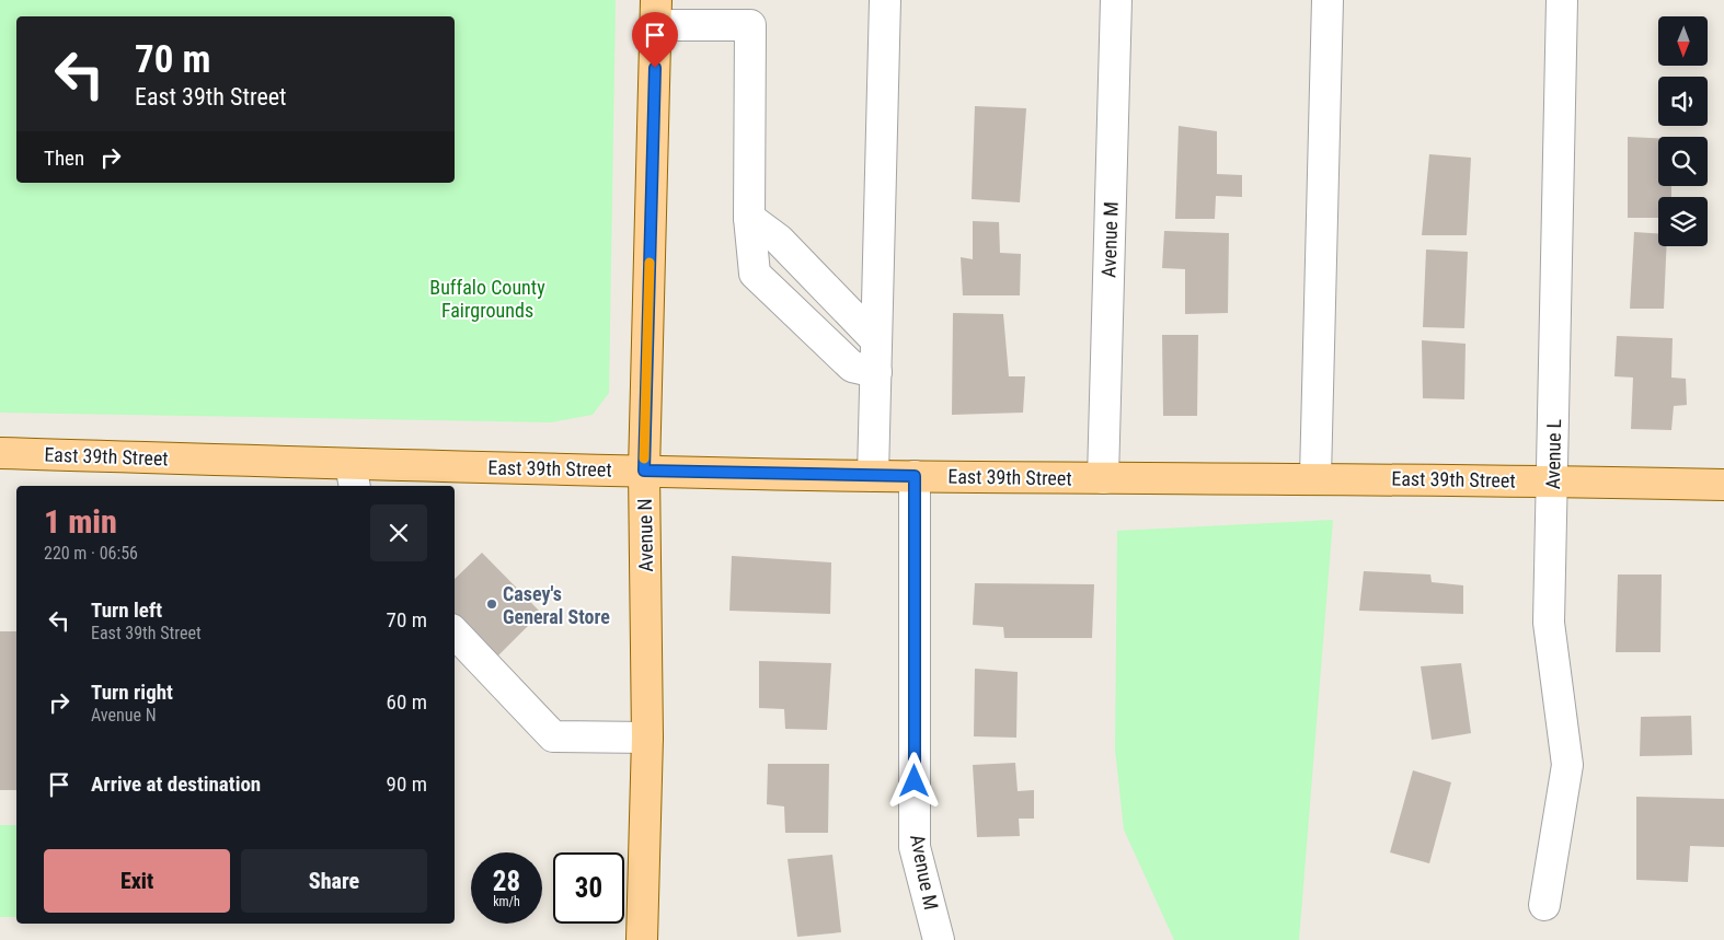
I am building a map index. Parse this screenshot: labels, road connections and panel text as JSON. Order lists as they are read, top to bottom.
{
  "streets": {
    "main road": ["East 39th Street", "Avenue N"],
    "street": ["Avenue M", "Avenue L"]
  },
  "crossings": [
    ["Avenue M", "East 39th Street"],
    ["Avenue L", "East 39th Street"],
    ["East 39th Street", "Avenue N"]
  ],
  "parks": ["Buffalo County Fairgrounds"],
  "places": ["Casey's General Store"],
  "north": "bottom",
  "page": {
    "turn": ["70 m", "East 39th Street"],
    "then": "Then",
    "heading": ["1 min", "220 m · 06:56"],
    "list": [
      {
        "name": "Turn left",
        "note": "East 39th Street",
        "value": "70 m"
      },
      {
        "name": "Turn right",
        "note": "Avenue N",
        "value": "60 m"
      },
      {
        "name": "Arrive at destination",
        "value": "90 m"
      }
    ],
    "buttons": ["Exit", "Share"],
    "speed": "28 km/h",
    "limit": "30"
  }
}
